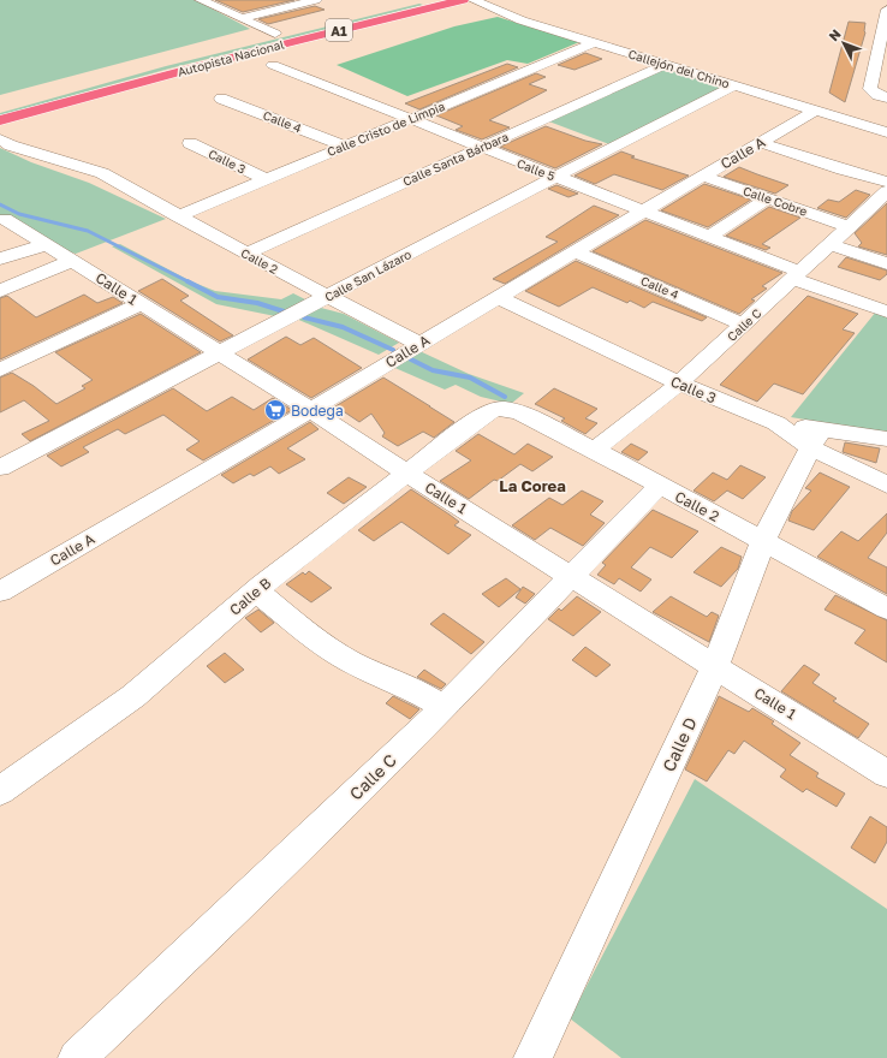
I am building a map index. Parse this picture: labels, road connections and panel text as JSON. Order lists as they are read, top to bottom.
{
  "streets": {
    "highway": ["A1", "Autopista Nacional"],
    "street": [
      "Callejón del Chino",
      "Calle 4",
      "Calle Cristo de Limpia",
      "Calle A",
      "Calle Santa Bárbara",
      "Calle 3",
      "Calle 5",
      "Calle Cobre",
      "Calle 2",
      "Calle San Lázaro",
      "Calle 1",
      "Calle C",
      "Calle B",
      "Calle D"
    ]
  },
  "crossings": [
    ["Callejón del Chino", "Calle Cristo de Limpia"],
    ["Callejón del Chino", "Calle A"],
    ["Callejón del Chino", "Calle Santa Bárbara"],
    ["Callejón del Chino", "Calle San Lázaro"],
    ["Calle 4", "Calle Cristo de Limpia"],
    ["Calle 4", "Calle A"],
    ["Calle 4", "Calle C"],
    ["Calle Cristo de Limpia", "Calle 3"],
    ["Calle Cristo de Limpia", "Calle 5"],
    ["Calle Cristo de Limpia", "Calle 2"],
    ["Calle A", "Calle 3"],
    ["Calle A", "Calle 5"],
    ["Calle A", "Calle Cobre"],
    ["Calle A", "Calle 2"],
    ["Calle A", "Calle 1"],
    ["Calle Santa Bárbara", "Calle 5"],
    ["Calle Santa Bárbara", "Calle 2"],
    ["Calle 3", "Calle C"],
    ["Calle 3", "Calle D"],
    ["Calle 5", "Calle San Lázaro"],
    ["Calle 5", "Calle C"],
    ["Calle Cobre", "Calle C"],
    ["Calle 2", "Calle San Lázaro"],
    ["Calle 2", "Calle C"],
    ["Calle 2", "Calle B"],
    ["Calle 2", "Calle D"],
    ["Calle San Lázaro", "Calle 1"],
    ["Calle 1", "Calle C"],
    ["Calle 1", "Calle B"],
    ["Calle 1", "Calle D"]
  ],
  "districts": ["La Corea"],
  "places": {
    "supermarket": ["Bodega"]
  },
  "north": "top left"
}
